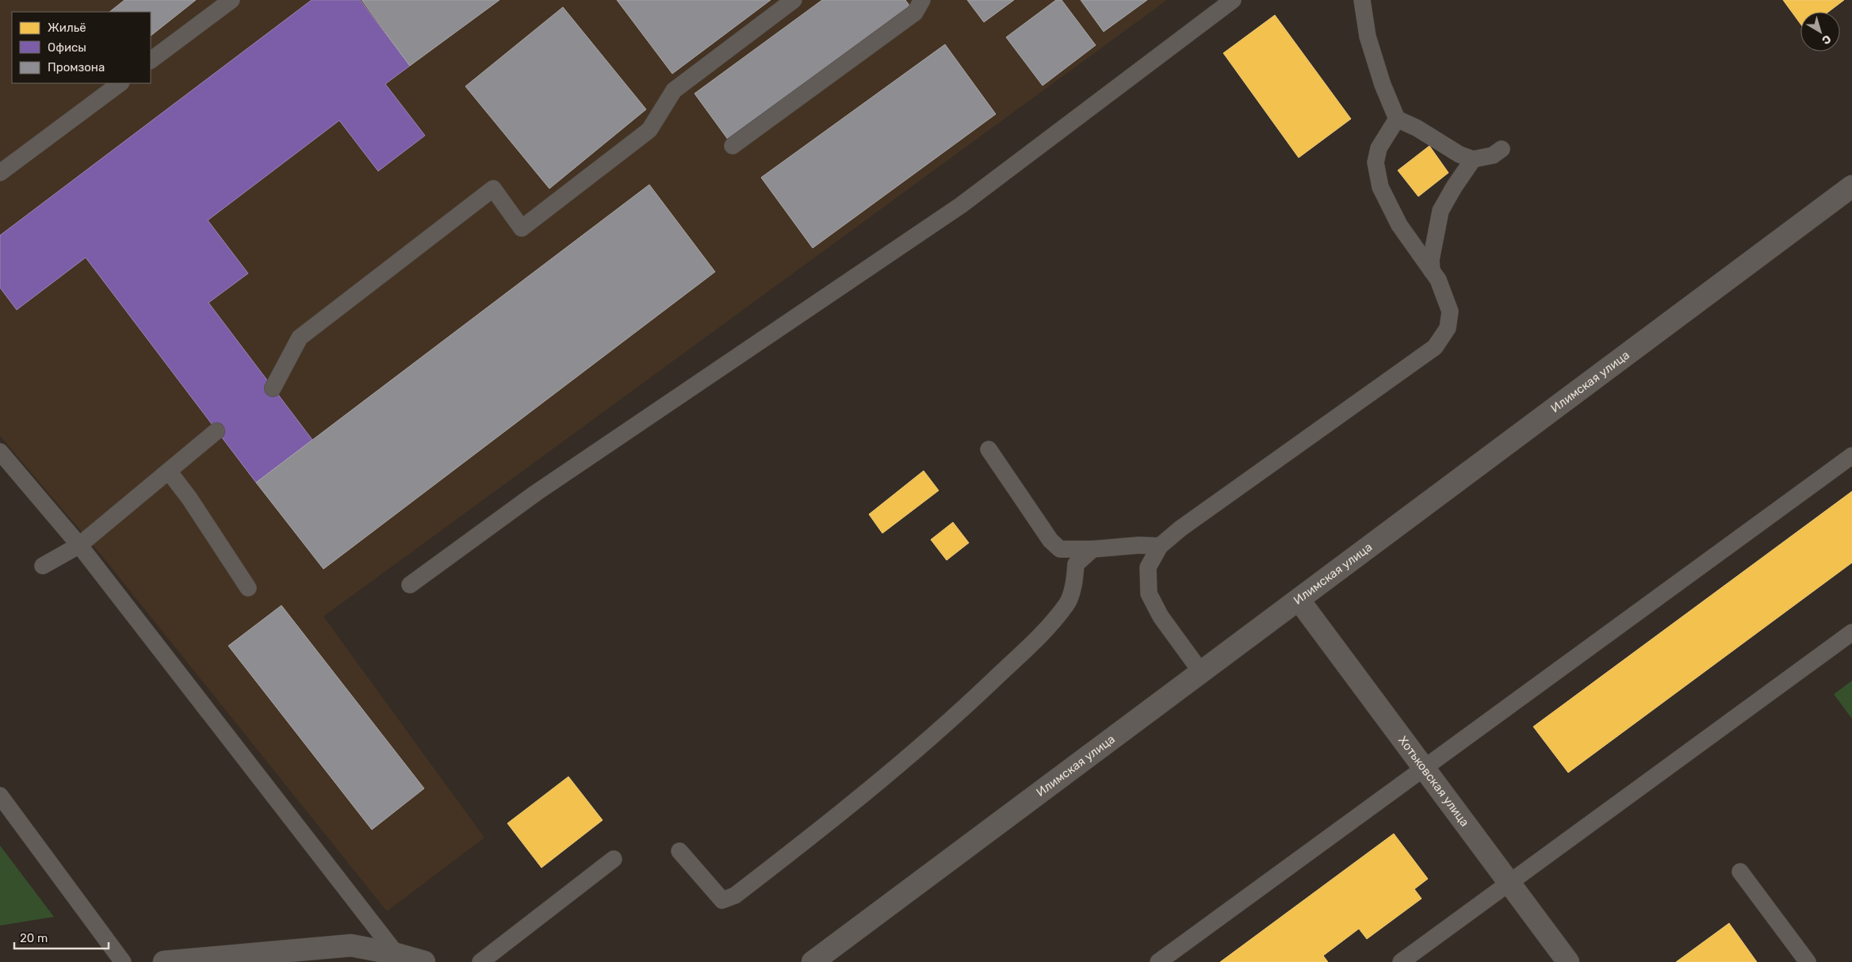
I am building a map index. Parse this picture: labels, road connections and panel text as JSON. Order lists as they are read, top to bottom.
{
  "streets": {
    "street": ["Илимская улица", "Хотьковская улица"]
  },
  "crossings": [
    ["Илимская улица", "Хотьковская улица"]
  ],
  "legend": ["Жильё", "Офисы", "Промзона"],
  "scale_bar": "20 m",
  "north": "bottom right"
}
